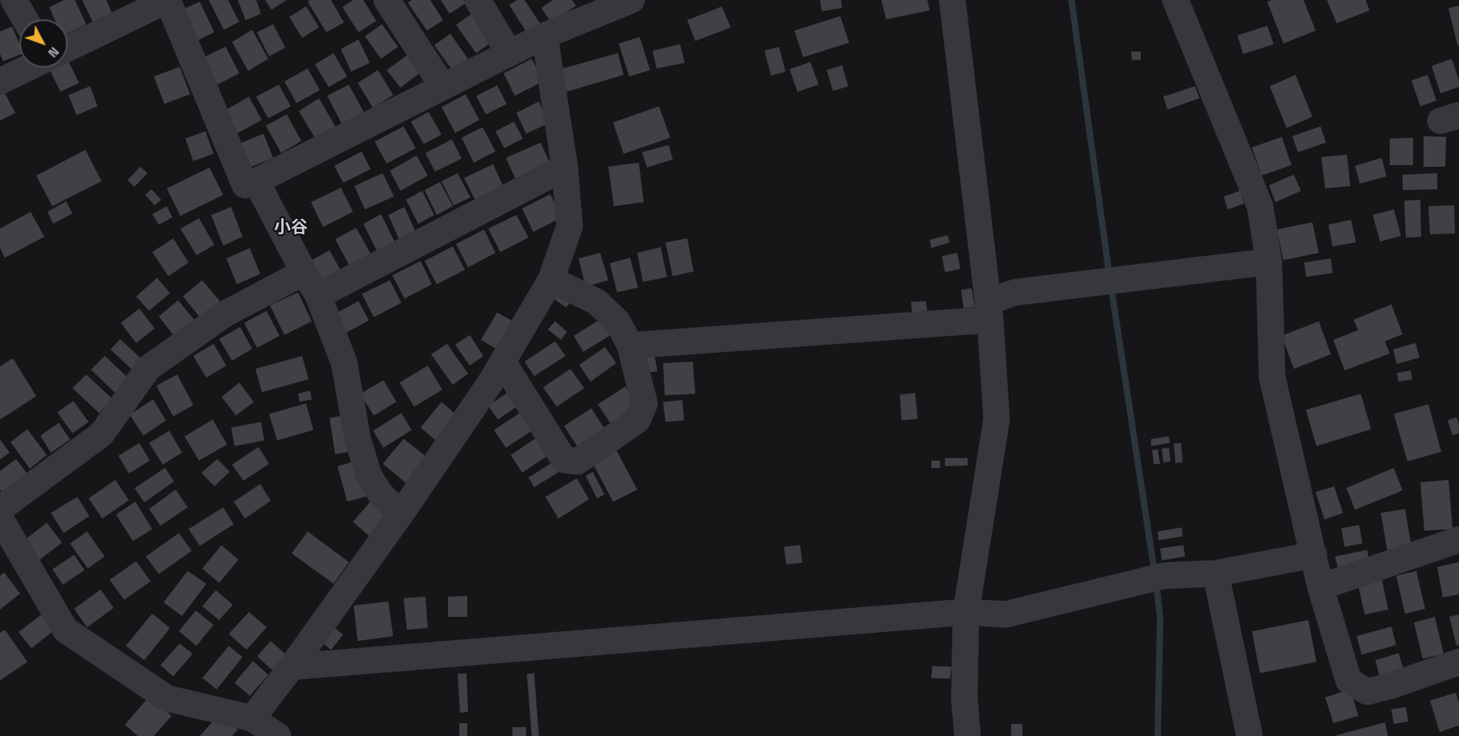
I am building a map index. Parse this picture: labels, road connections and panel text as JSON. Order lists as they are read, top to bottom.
{
  "districts": ["小谷"],
  "north": "bottom right"
}
